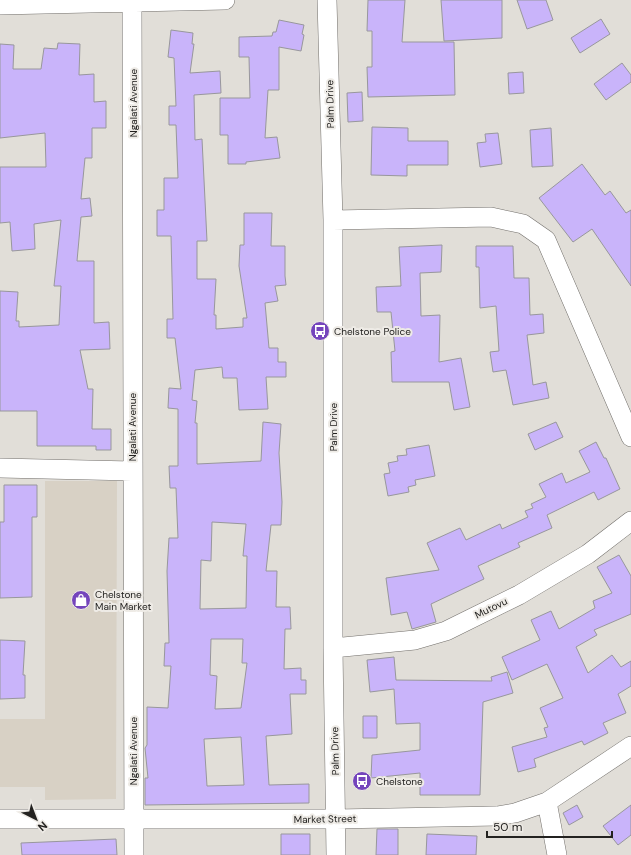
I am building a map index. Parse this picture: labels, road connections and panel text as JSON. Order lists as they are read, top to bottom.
{
  "streets": {
    "street": [
      "Ngalati Avenue",
      "Palm Drive",
      "Mutovu",
      "Market Street"
    ]
  },
  "crossings": [
    ["Ngalati Avenue", "Market Street"],
    ["Palm Drive", "Mutovu"],
    ["Palm Drive", "Market Street"]
  ],
  "places": {
    "bus stop": ["Chelstone Police", "Chelstone"],
    "shop": ["Chelstone Main Market"]
  },
  "scale_bar": "50 m",
  "north": "bottom right"
}
